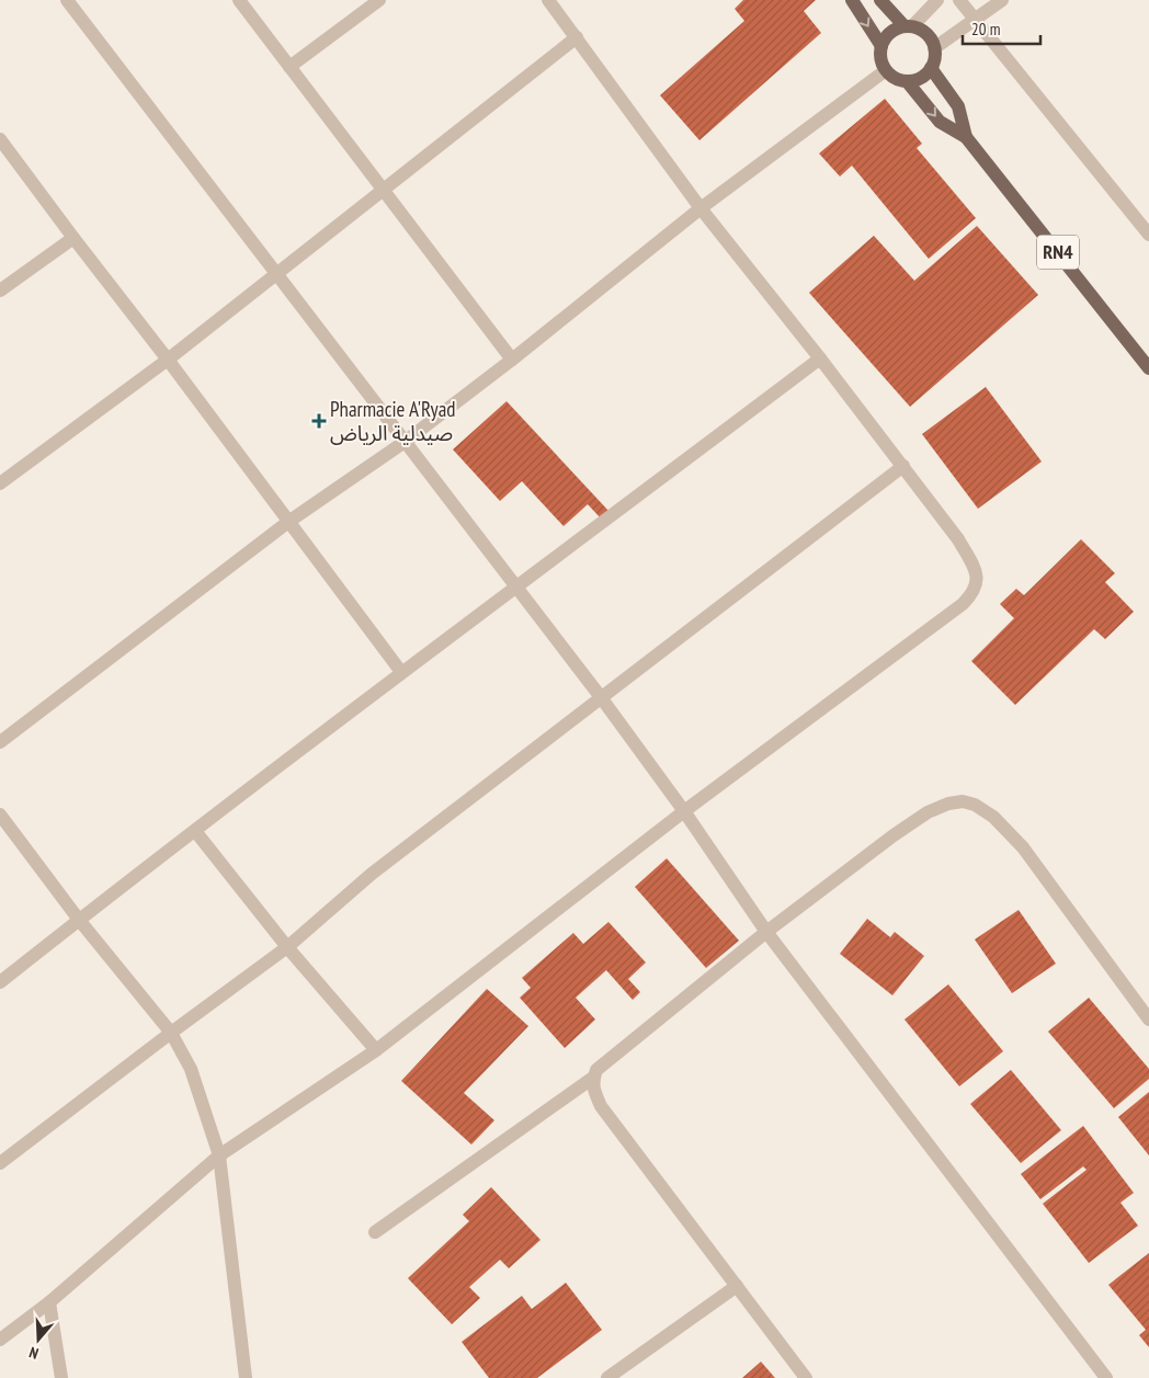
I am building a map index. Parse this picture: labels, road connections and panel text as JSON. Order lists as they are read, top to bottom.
{
  "streets": {
    "main road": ["RN4"]
  },
  "places": {
    "health": ["Pharmacie A'Ryad صيدلية الرياض"]
  },
  "scale_bar": "20 m",
  "north": "bottom"
}
